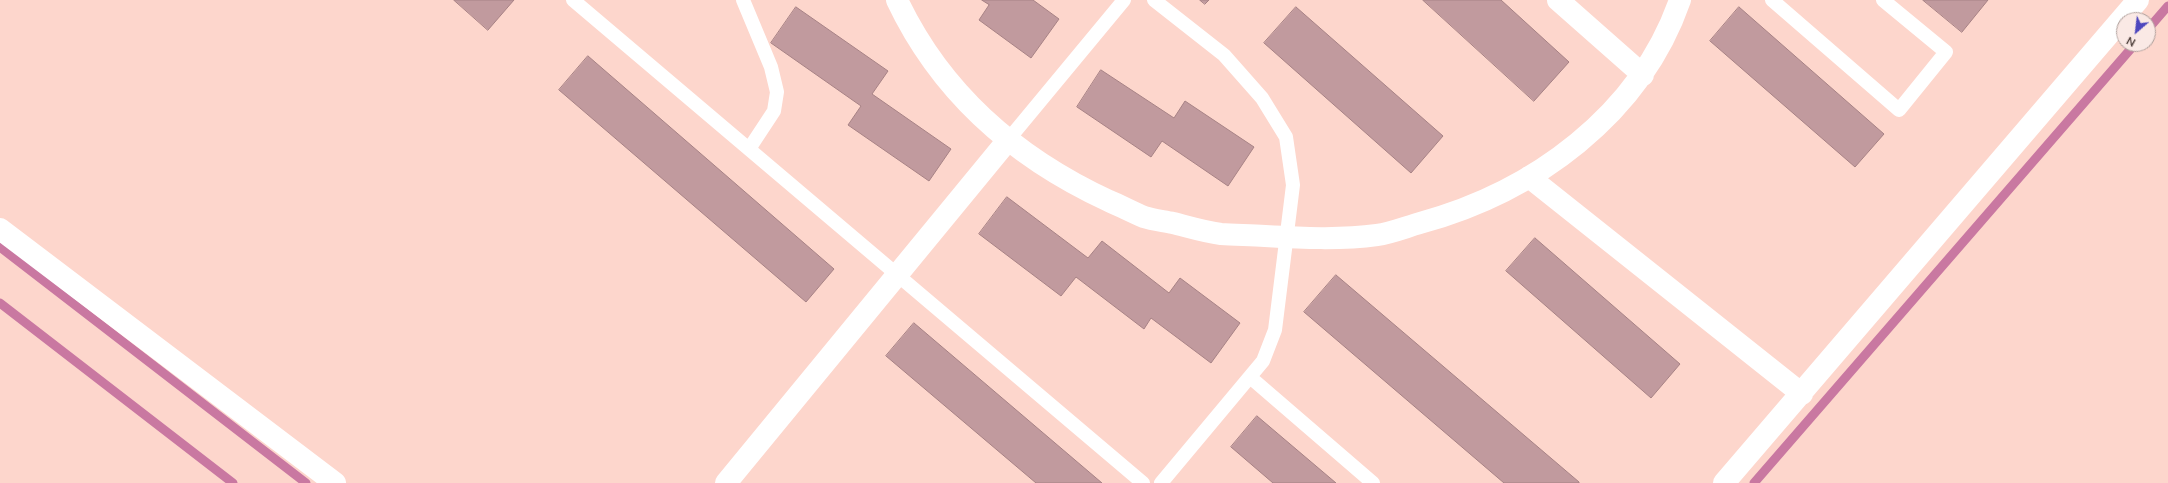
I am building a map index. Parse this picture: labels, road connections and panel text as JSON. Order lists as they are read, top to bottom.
{
  "north": "bottom left"
}
